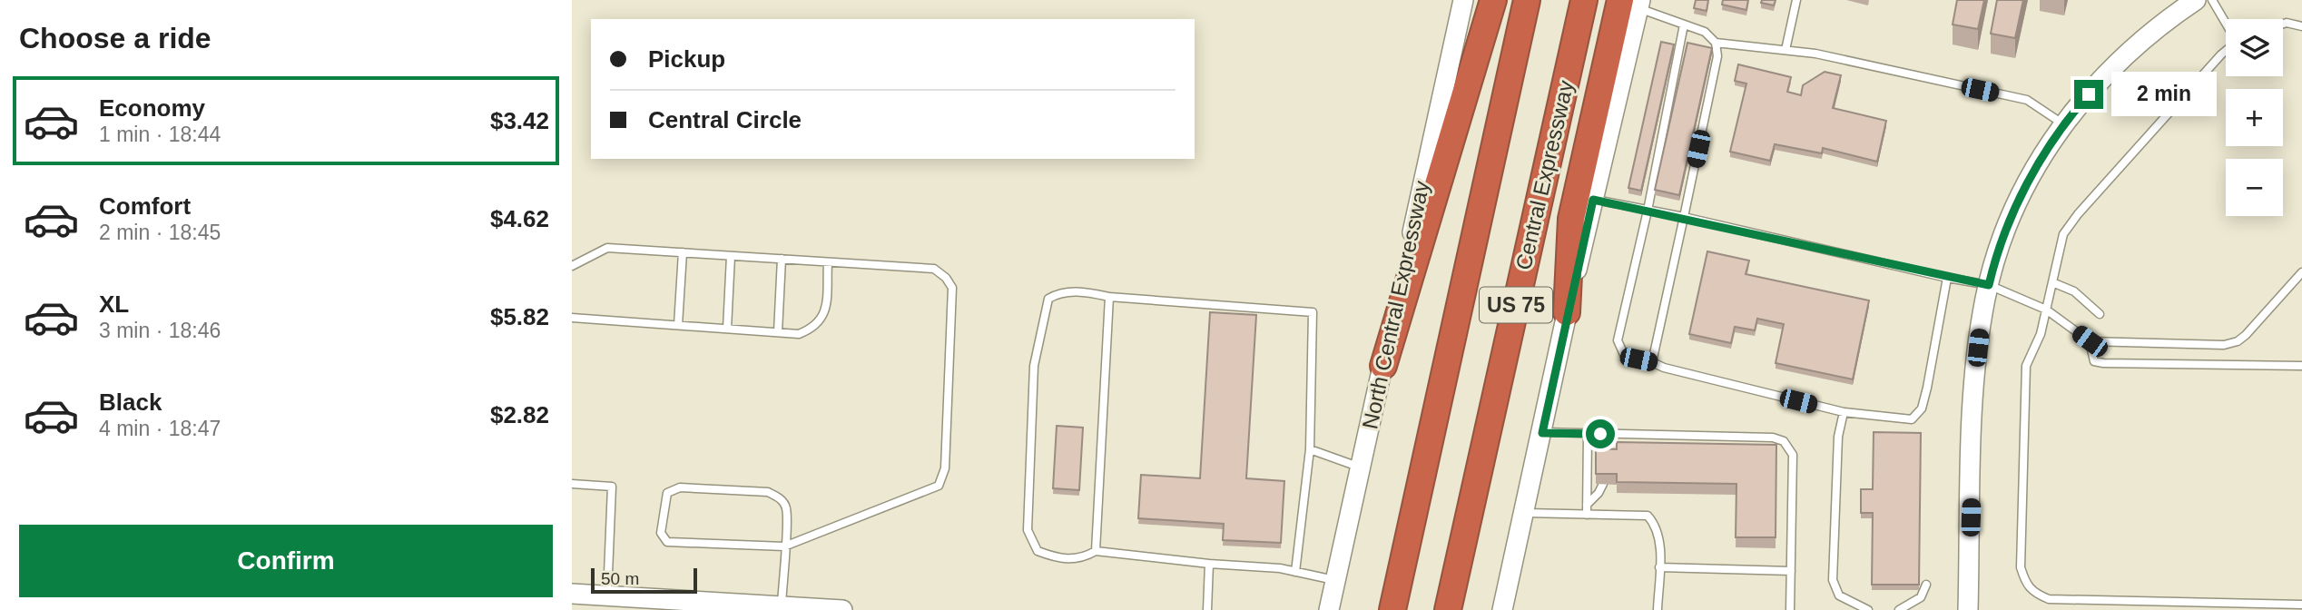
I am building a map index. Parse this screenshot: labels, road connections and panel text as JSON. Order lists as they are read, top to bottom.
{
  "streets": {
    "highway": ["Central Expressway", "US 75"],
    "main road": ["North Central Expressway"]
  },
  "scale_bar": "50 m",
  "page": {
    "heading": "Choose a ride",
    "map_buttons": ["+", "−"],
    "banner": ["Pickup", "Central Circle"],
    "bubble": "2 min",
    "list": [
      {
        "name": "Economy",
        "note": "1 min · 18:44",
        "value": "$3.42"
      },
      {
        "name": "Comfort",
        "note": "2 min · 18:45",
        "value": "$4.62"
      },
      {
        "name": "XL",
        "note": "3 min · 18:46",
        "value": "$5.82"
      },
      {
        "name": "Black",
        "note": "4 min · 18:47",
        "value": "$2.82"
      }
    ],
    "buttons": "Confirm",
    "scale": "50 m"
  }
}
